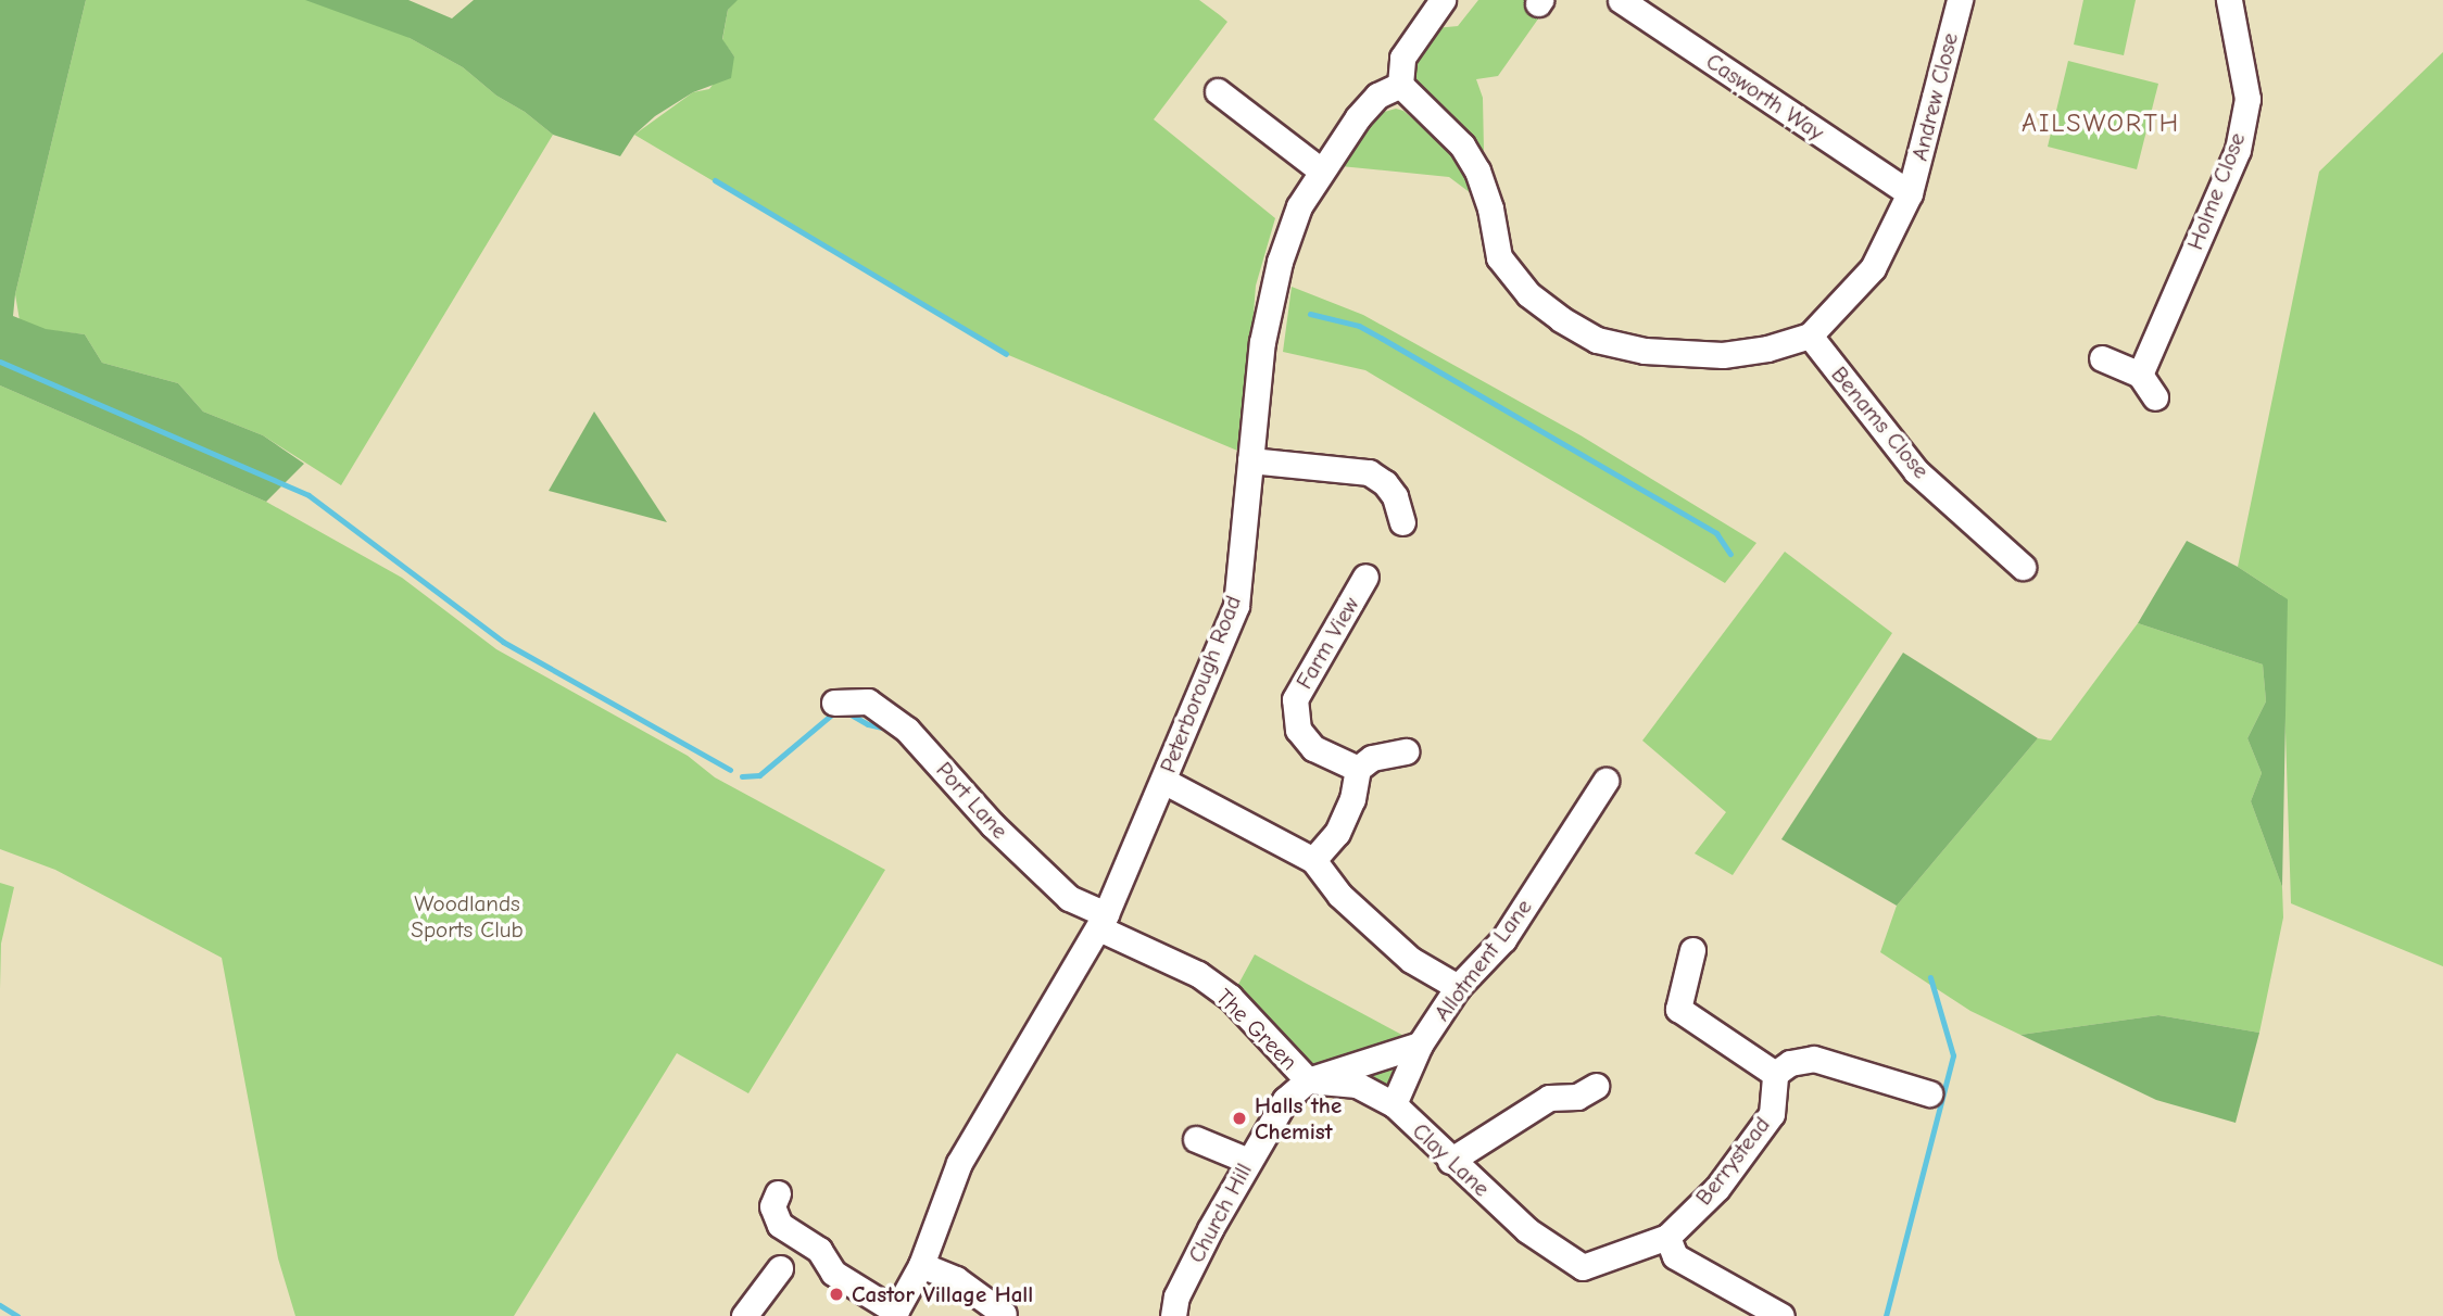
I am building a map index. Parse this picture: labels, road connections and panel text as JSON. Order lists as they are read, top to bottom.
{
  "streets": {
    "street": [
      "Casworth Way",
      "Andrew Close",
      "Holme Close",
      "Benams Close",
      "Farm View",
      "Peterborough Road",
      "Port Lane",
      "Allotment Lane",
      "The Green",
      "Clay Lane",
      "Berrystead",
      "Church Hill"
    ]
  },
  "crossings": [
    ["Casworth Way", "Andrew Close"],
    ["Andrew Close", "Benams Close"],
    ["Peterborough Road", "Port Lane"],
    ["Peterborough Road", "The Green"],
    ["Port Lane", "The Green"],
    ["Allotment Lane", "The Green"],
    ["Allotment Lane", "Clay Lane"],
    ["The Green", "Clay Lane"],
    ["The Green", "Church Hill"],
    ["Clay Lane", "Berrystead"],
    ["Clay Lane", "Church Hill"]
  ],
  "districts": ["AILSWORTH"],
  "parks": ["Woodlands Sports Club"],
  "places": ["Halls the Chemist", "Castor Village Hall"]
}
